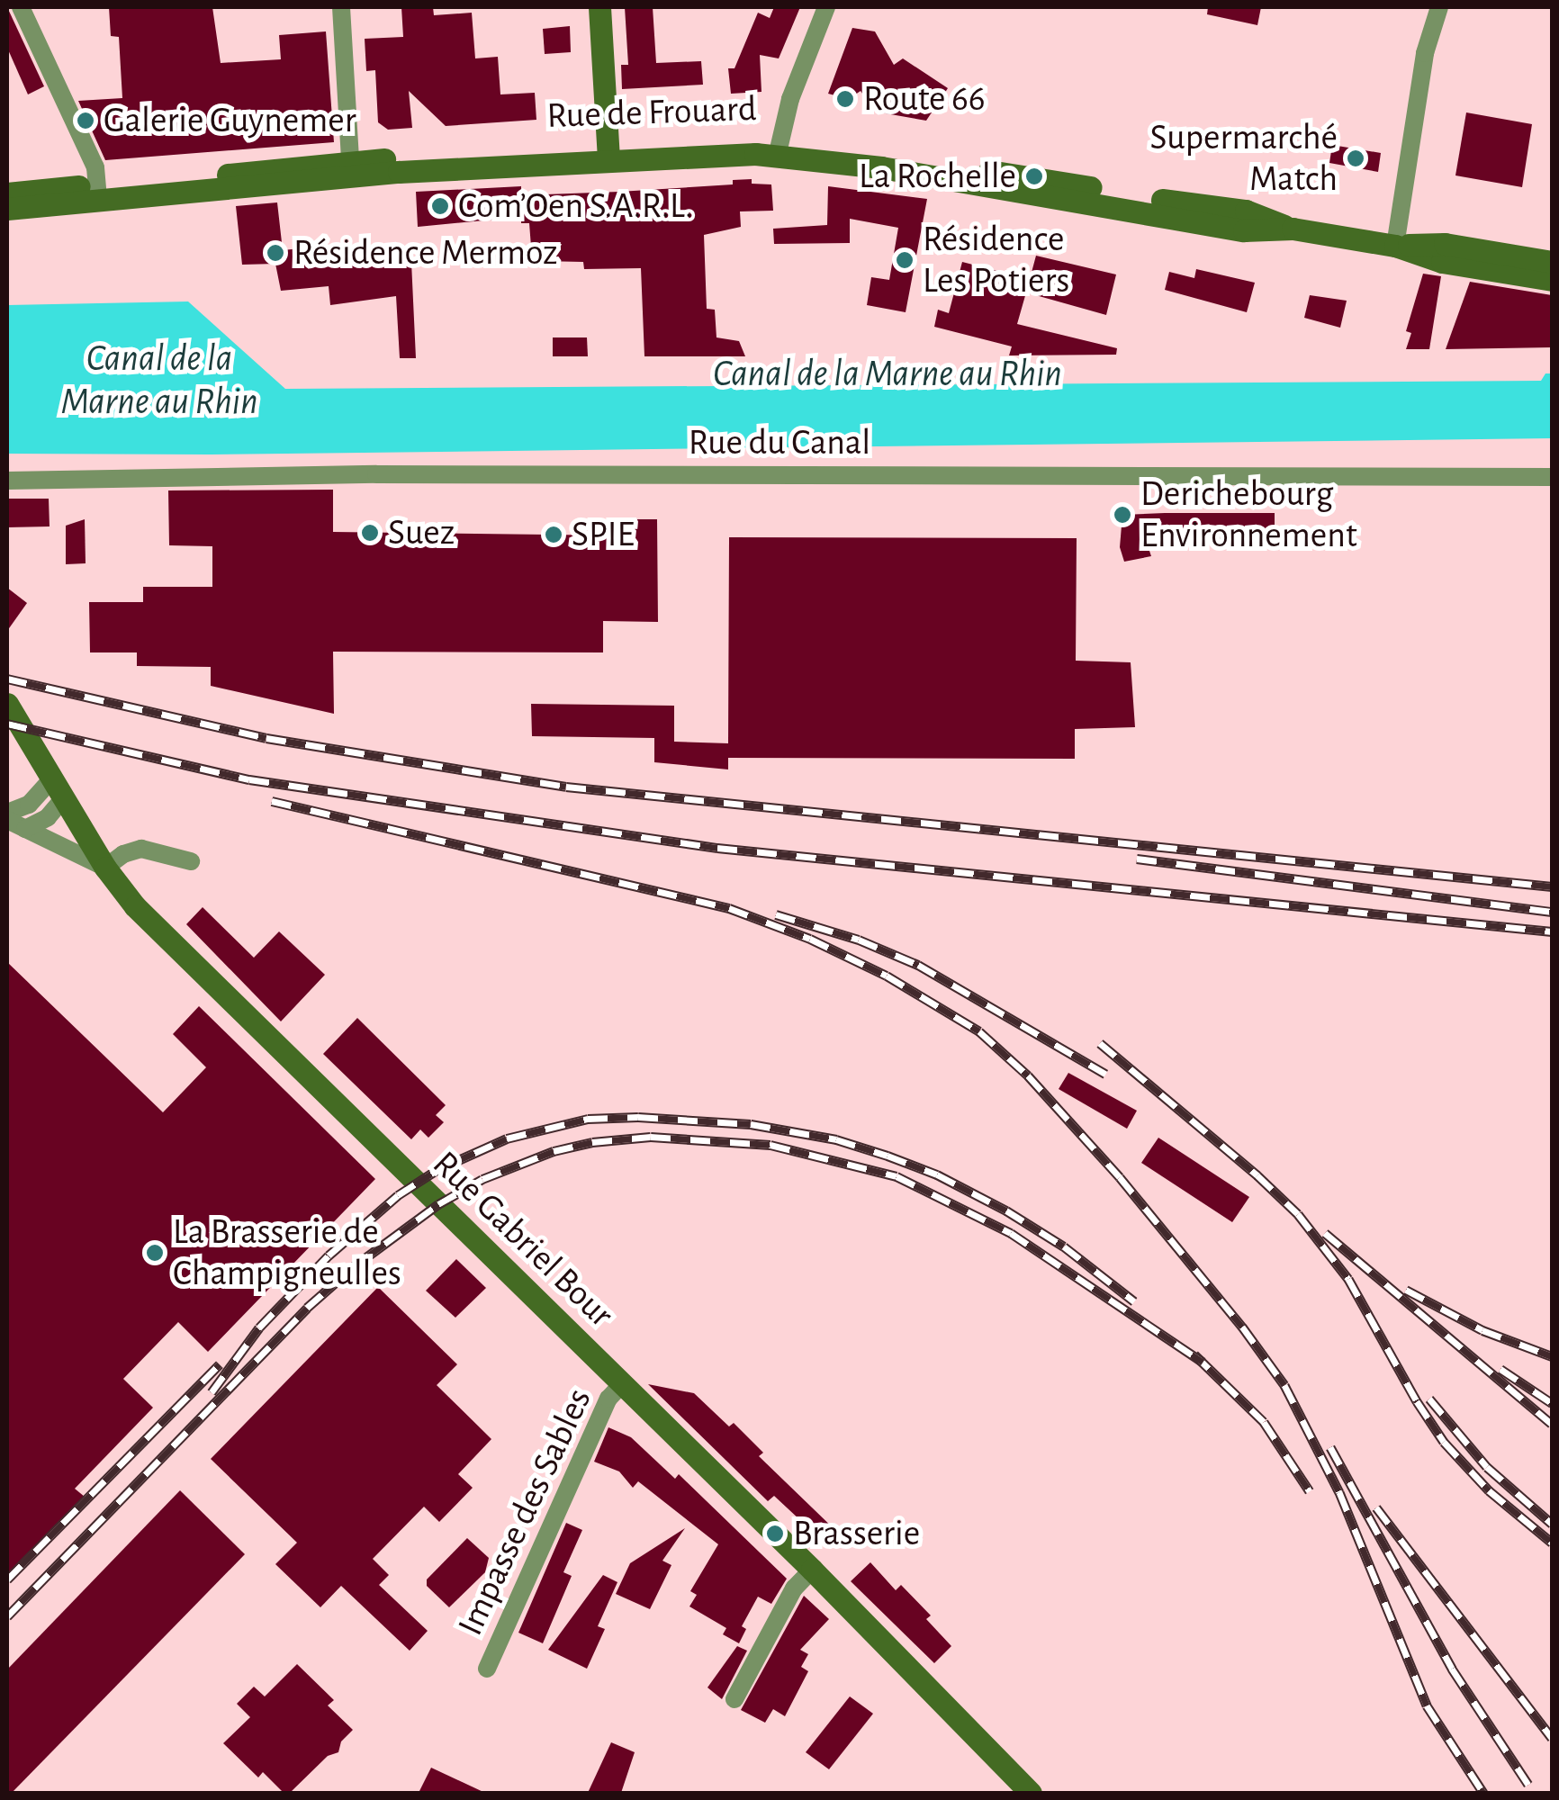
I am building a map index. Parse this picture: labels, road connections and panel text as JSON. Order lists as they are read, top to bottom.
{
  "streets": {
    "main road": ["Rue de Frouard", "Rue Gabriel Bour"],
    "street": ["Rue du Canal", "Impasse des Sables"]
  },
  "crossings": [
    ["Rue Gabriel Bour", "Impasse des Sables"]
  ],
  "water": ["Canal de la Marne au Rhin"],
  "places": [
    "Route 66",
    "Galerie Guynemer",
    "Supermarché Match",
    "La Rochelle",
    "Com’Oen S.A.R.L.",
    "Résidence Mermoz",
    "Résidence Les Potiers",
    "Derichebourg Environnement",
    "Suez",
    "SPIE",
    "La Brasserie de Champigneulles",
    "Brasserie"
  ]
}
